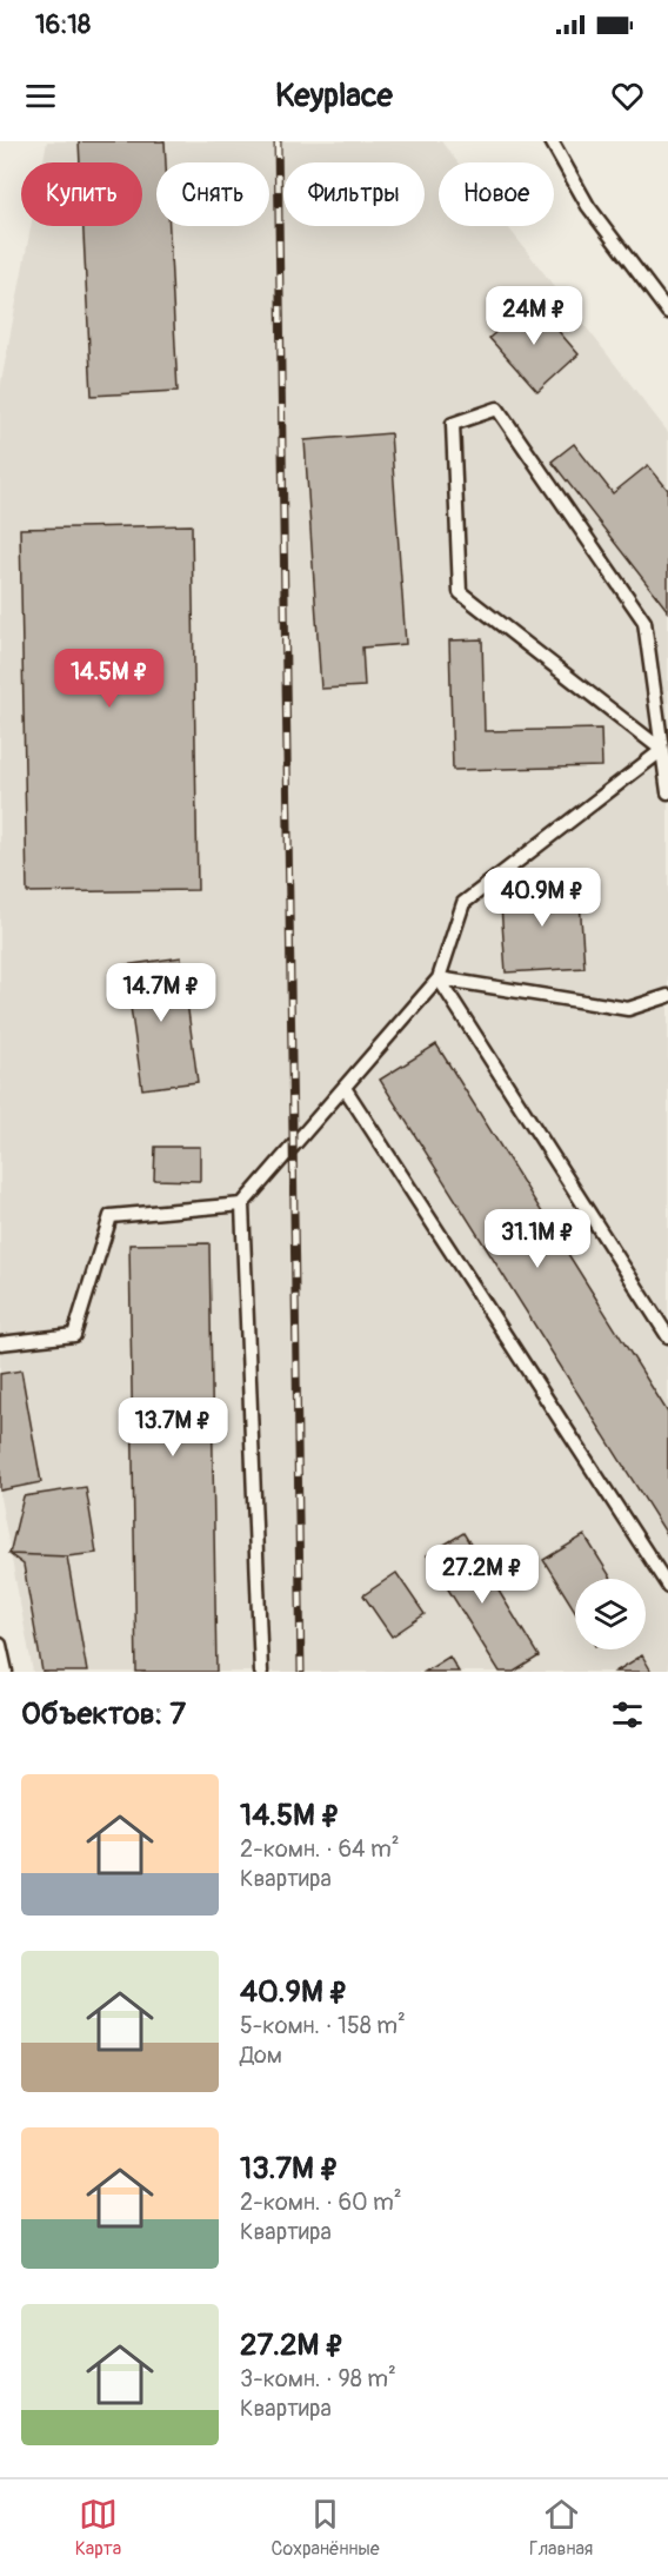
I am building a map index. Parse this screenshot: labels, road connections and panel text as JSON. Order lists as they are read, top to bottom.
{
  "page": {
    "status": "16:18",
    "header": "Keyplace",
    "chip": [
      "Купить",
      "Снять",
      "Фильтры",
      "Новое"
    ],
    "price": [
      "24M ₽",
      "14.5M ₽",
      "40.9M ₽",
      "14.7M ₽",
      "31.1M ₽",
      "13.7M ₽",
      "27.2M ₽"
    ],
    "heading": "Объектов: 7",
    "list": [
      {
        "name": "14.5M ₽",
        "note": "2-комн. · 64 m² · Квартира"
      },
      {
        "name": "40.9M ₽",
        "note": "5-комн. · 158 m² · Дом"
      },
      {
        "name": "13.7M ₽",
        "note": "2-комн. · 60 m² · Квартира"
      },
      {
        "name": "27.2M ₽",
        "note": "3-комн. · 98 m² · Квартира"
      }
    ],
    "tabs": ["Карта", "Сохранённые", "Главная"]
  }
}
